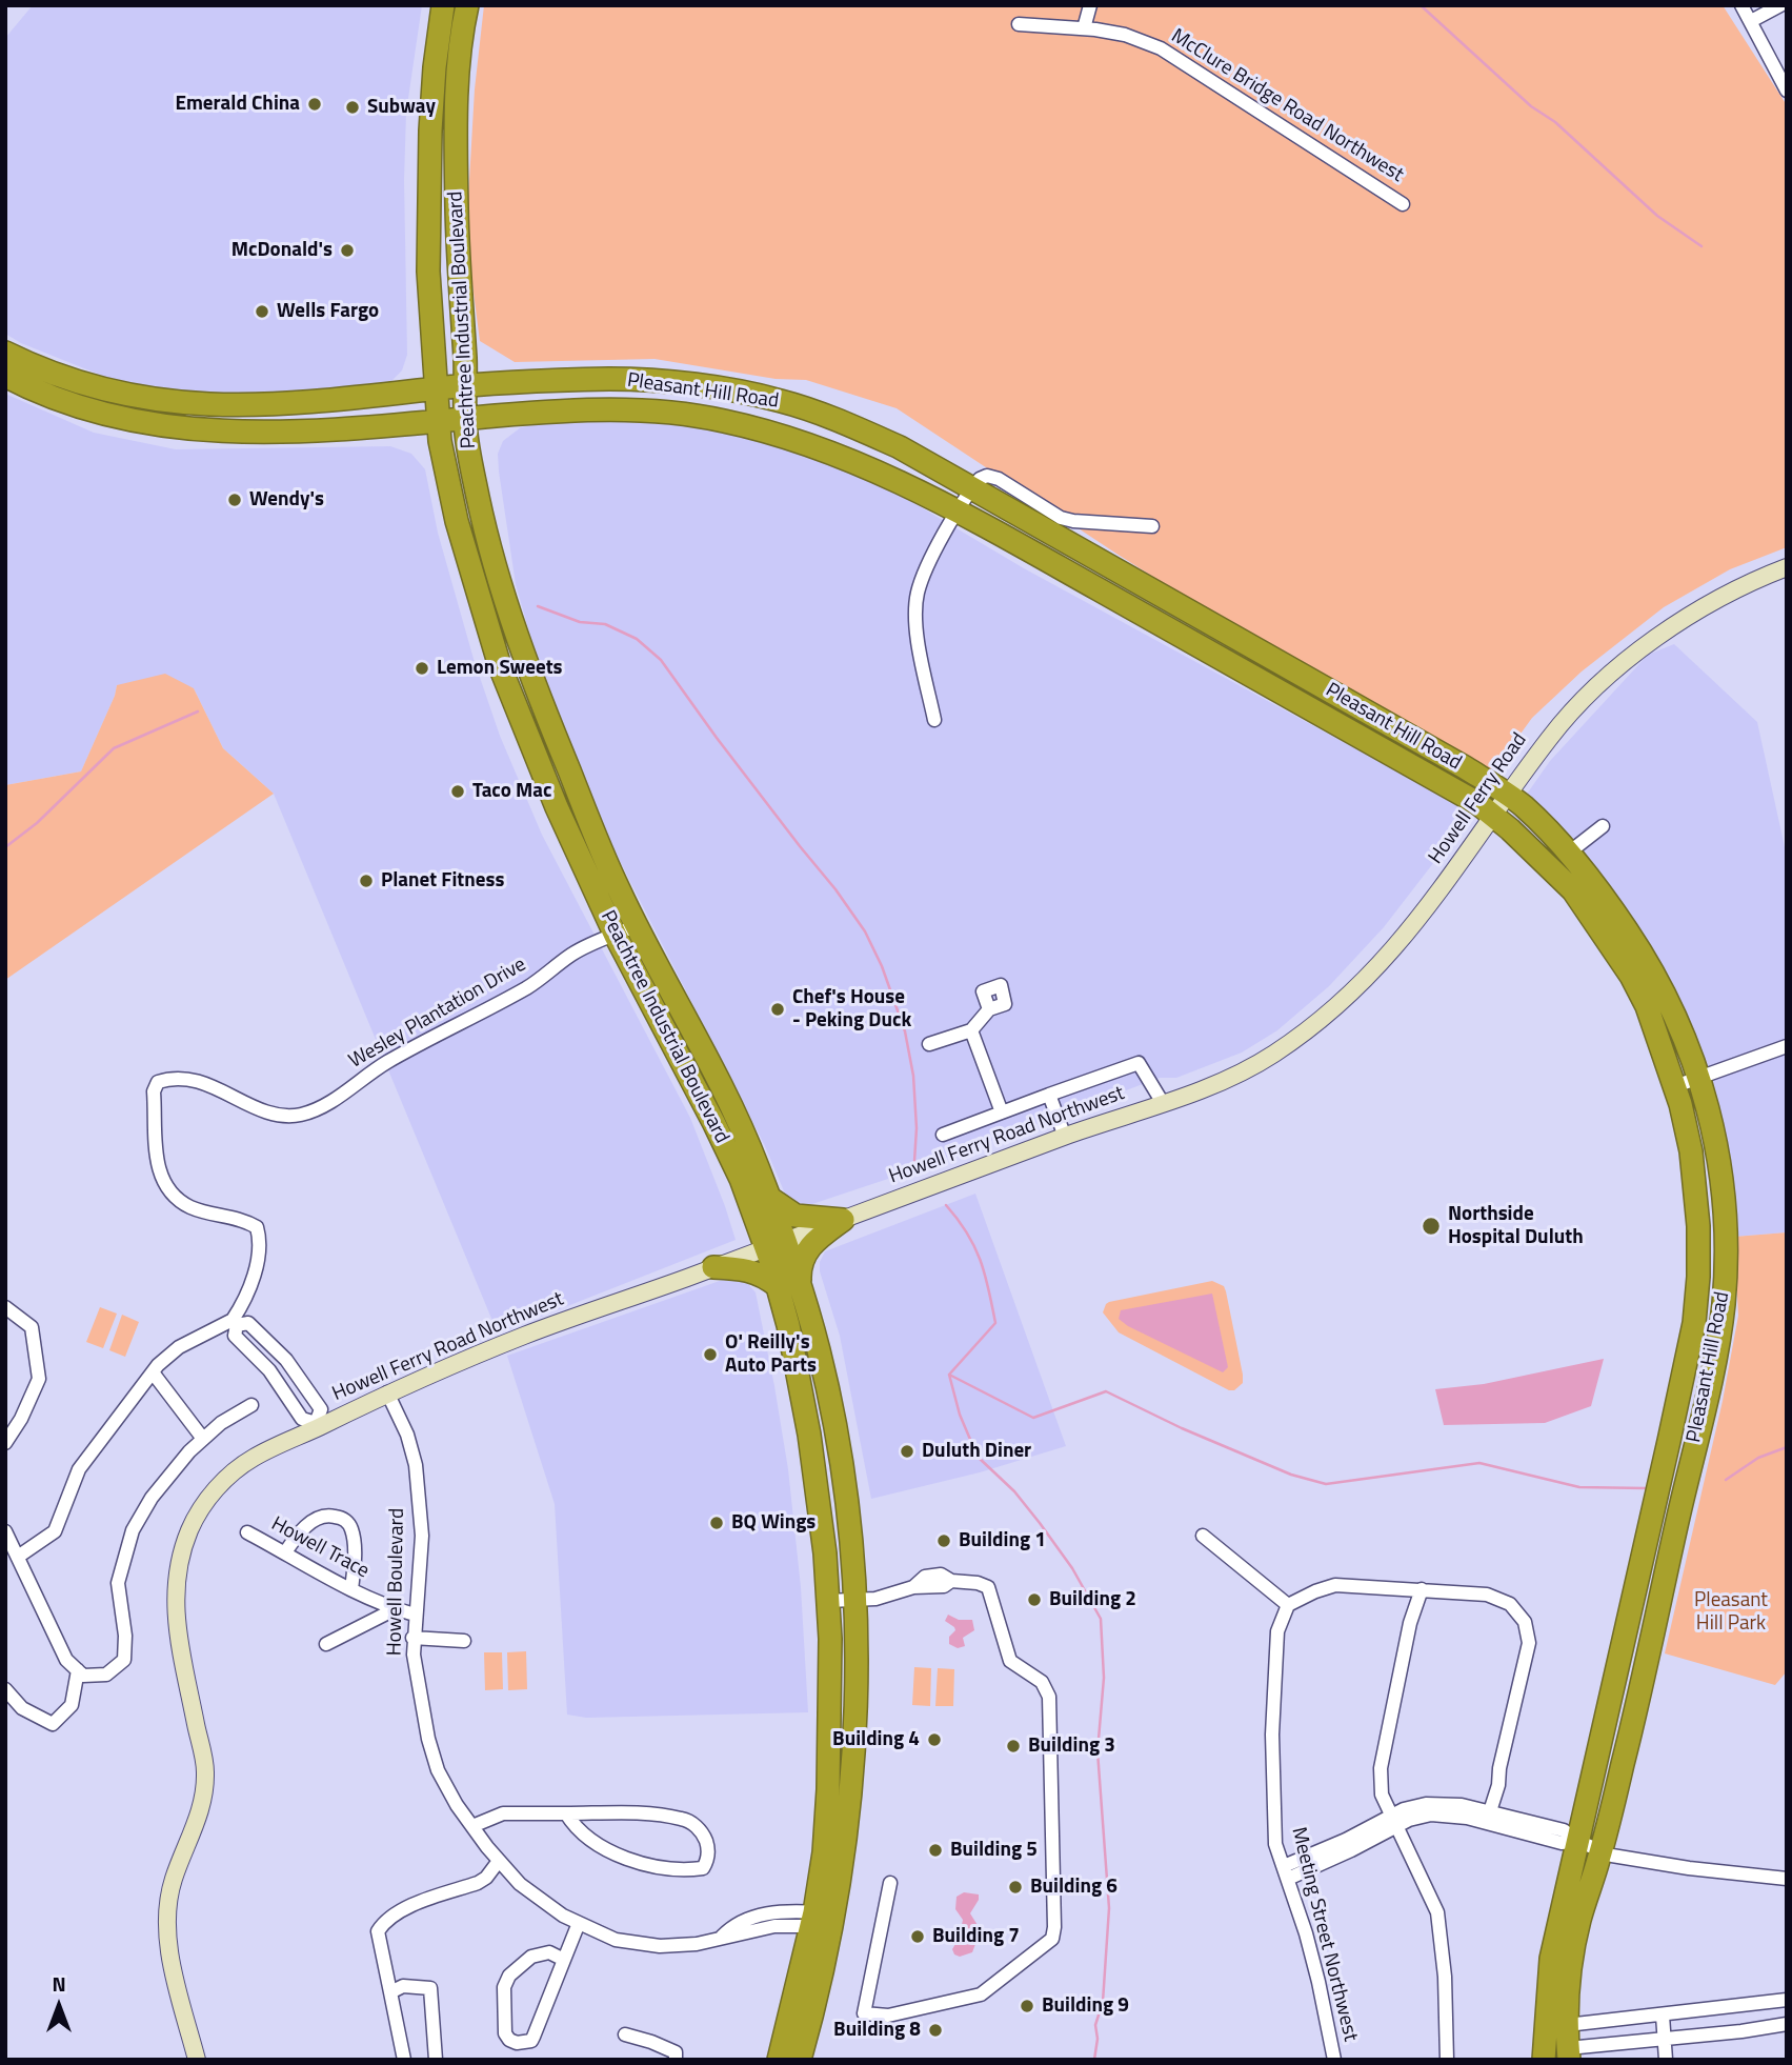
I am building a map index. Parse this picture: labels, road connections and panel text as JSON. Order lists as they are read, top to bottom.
{
  "streets": {
    "highway": ["Peachtree Industrial Boulevard", "Pleasant Hill Road"],
    "street": [
      "McClure Bridge Road Northwest",
      "Howell Ferry Road",
      "Wesley Plantation Drive",
      "Howell Ferry Road Northwest",
      "Howell Trace",
      "Howell Boulevard",
      "Meeting Street Northwest"
    ]
  },
  "crossings": [
    ["Peachtree Industrial Boulevard", "Pleasant Hill Road"],
    ["Peachtree Industrial Boulevard", "Wesley Plantation Drive"],
    ["Peachtree Industrial Boulevard", "Howell Ferry Road Northwest"],
    ["Peachtree Industrial Boulevard", "Howell Boulevard"],
    ["Pleasant Hill Road", "Howell Ferry Road"],
    ["Howell Ferry Road", "Howell Ferry Road Northwest"],
    ["Howell Ferry Road Northwest", "Howell Boulevard"],
    ["Howell Trace", "Howell Boulevard"]
  ],
  "parks": ["Pleasant Hill Park"],
  "places": [
    "Emerald China",
    "Subway",
    "McDonald's",
    "Wells Fargo",
    "Wendy's",
    "Lemon Sweets",
    "Taco Mac",
    "Planet Fitness",
    "Chef's House - Peking Duck",
    "Northside Hospital Duluth",
    "O' Reilly's Auto Parts",
    "Duluth Diner",
    "BQ Wings",
    "Building 1",
    "Building 2",
    "Building 4",
    "Building 3",
    "Building 5",
    "Building 6",
    "Building 7",
    "Building 9",
    "Building 8"
  ],
  "north": "top"
}
